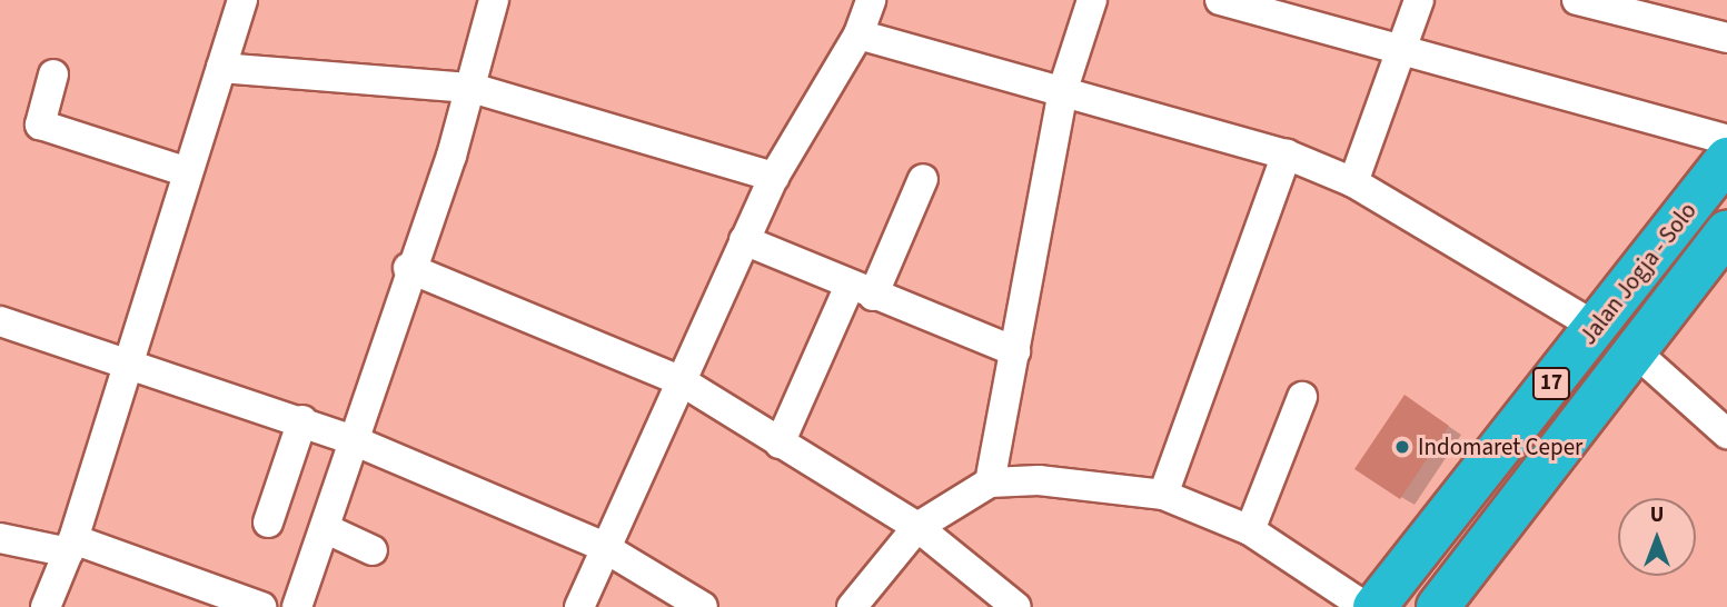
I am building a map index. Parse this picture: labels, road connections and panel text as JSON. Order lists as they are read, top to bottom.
{
  "streets": {
    "highway": ["Jalan Jogja - Solo", "17"]
  },
  "places": ["Indomaret Ceper"],
  "north": "top"
}
